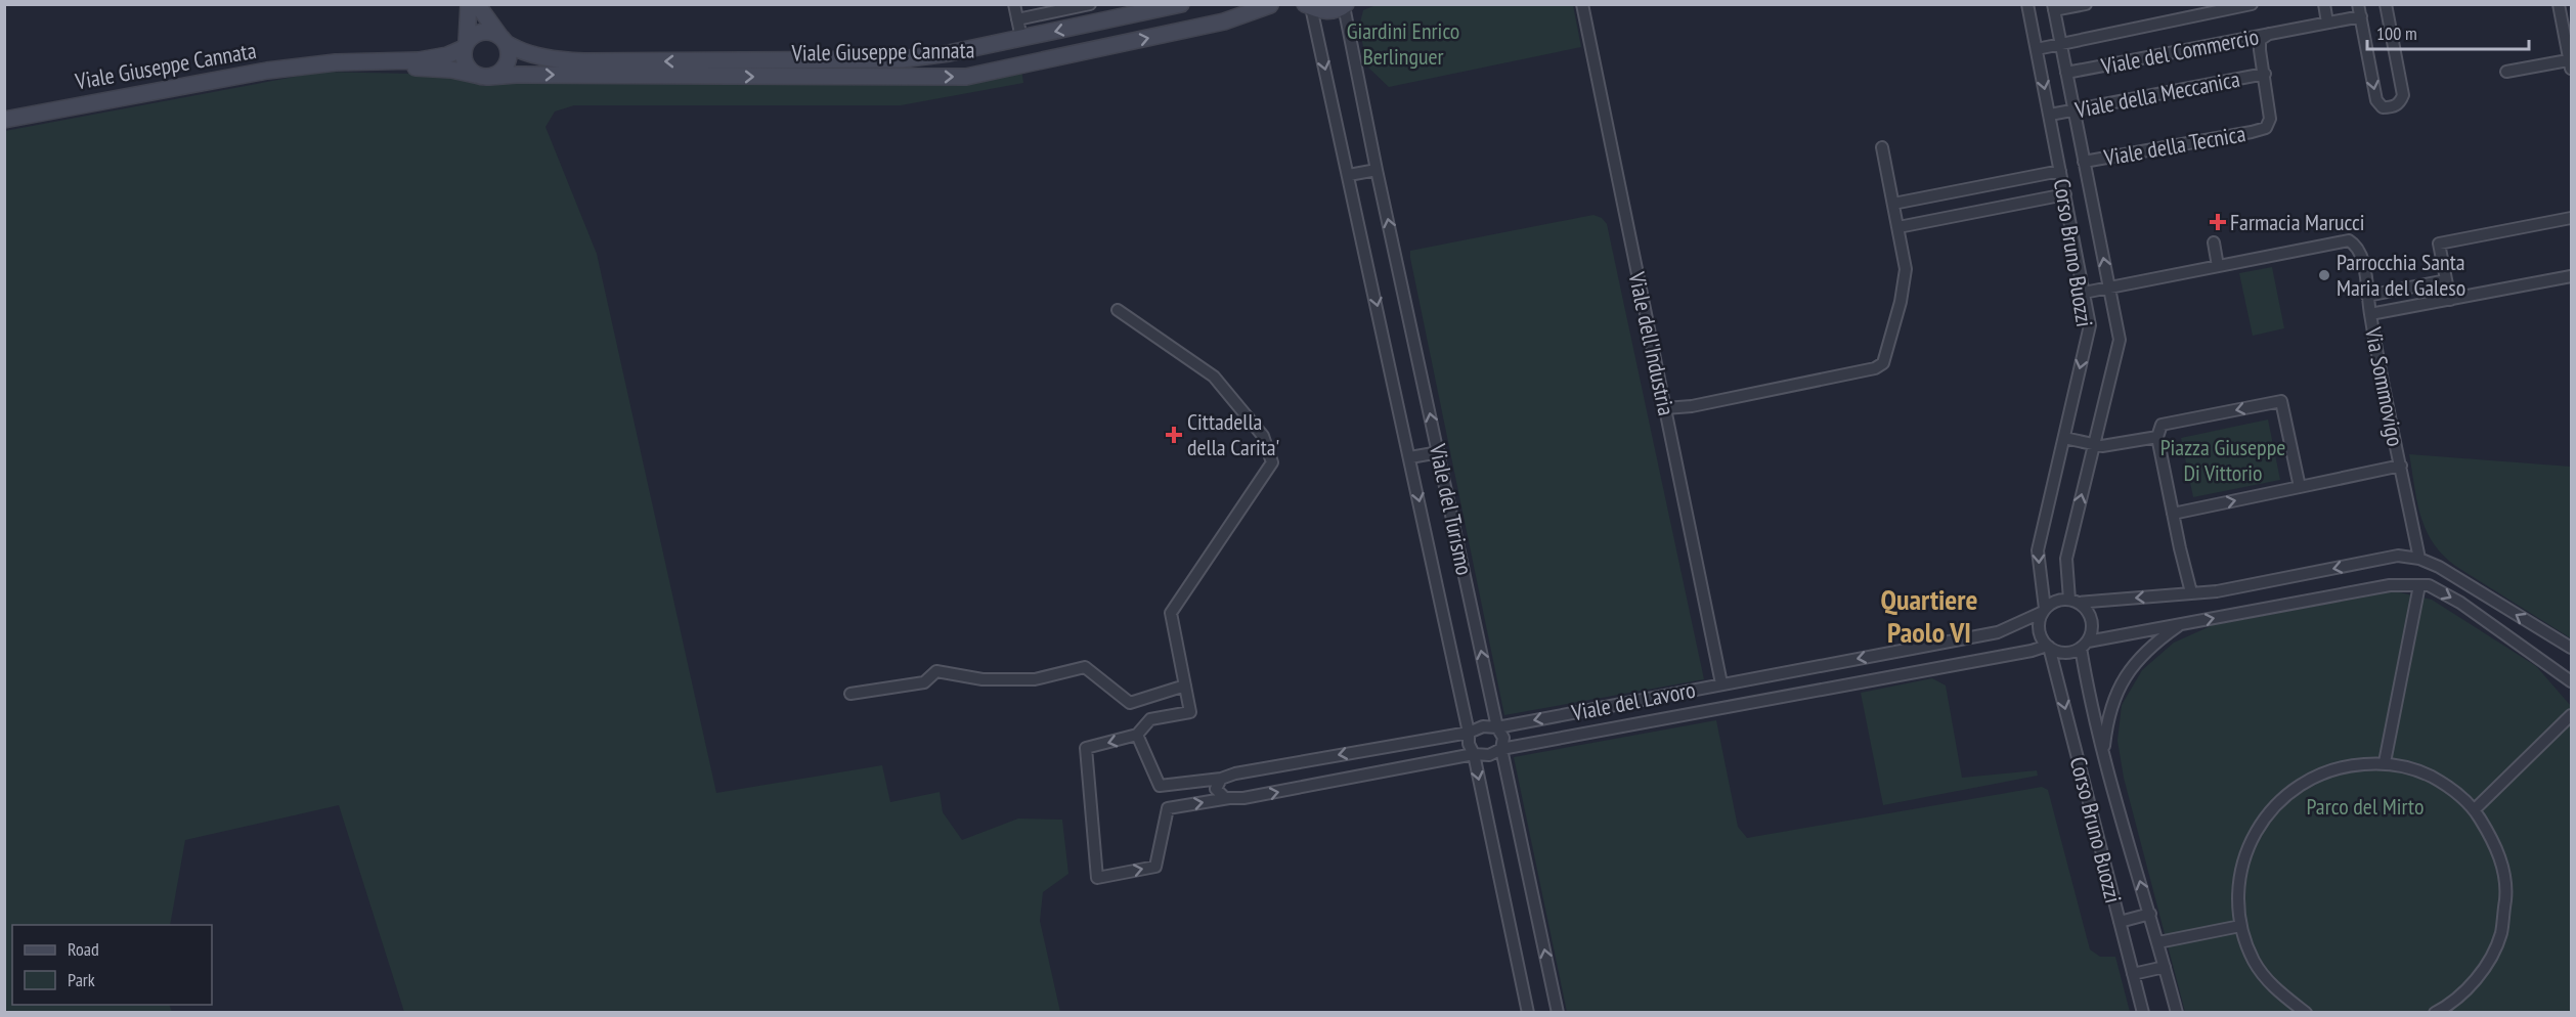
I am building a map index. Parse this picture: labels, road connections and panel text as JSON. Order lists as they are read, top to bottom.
{
  "streets": {
    "street": [
      "Viale Giuseppe Cannata",
      "Viale del Commercio",
      "Viale della Meccanica",
      "Viale della Tecnica",
      "Corso Bruno Buozzi",
      "Viale dell'Industria",
      "Via Sommovigo",
      "Viale del Turismo",
      "Viale del Lavoro"
    ]
  },
  "crossings": [
    ["Viale del Commercio", "Viale della Meccanica"],
    ["Viale del Commercio", "Viale della Tecnica"],
    ["Viale del Commercio", "Corso Bruno Buozzi"],
    ["Viale della Meccanica", "Corso Bruno Buozzi"],
    ["Viale della Tecnica", "Corso Bruno Buozzi"],
    ["Corso Bruno Buozzi", "Via Sommovigo"],
    ["Corso Bruno Buozzi", "Viale del Lavoro"],
    ["Viale dell'Industria", "Viale del Lavoro"],
    ["Viale del Turismo", "Viale del Lavoro"]
  ],
  "districts": ["Quartiere Paolo VI"],
  "parks": ["Giardini Enrico Berlinguer", "Piazza Giuseppe Di Vittorio", "Parco del Mirto"],
  "places": {
    "health": ["Farmacia Marucci", "Cittadella della Carita'"],
    "other": ["Parrocchia Santa Maria del Galeso"]
  },
  "legend": ["Road", "Park"],
  "scale_bar": "100 m"
}
